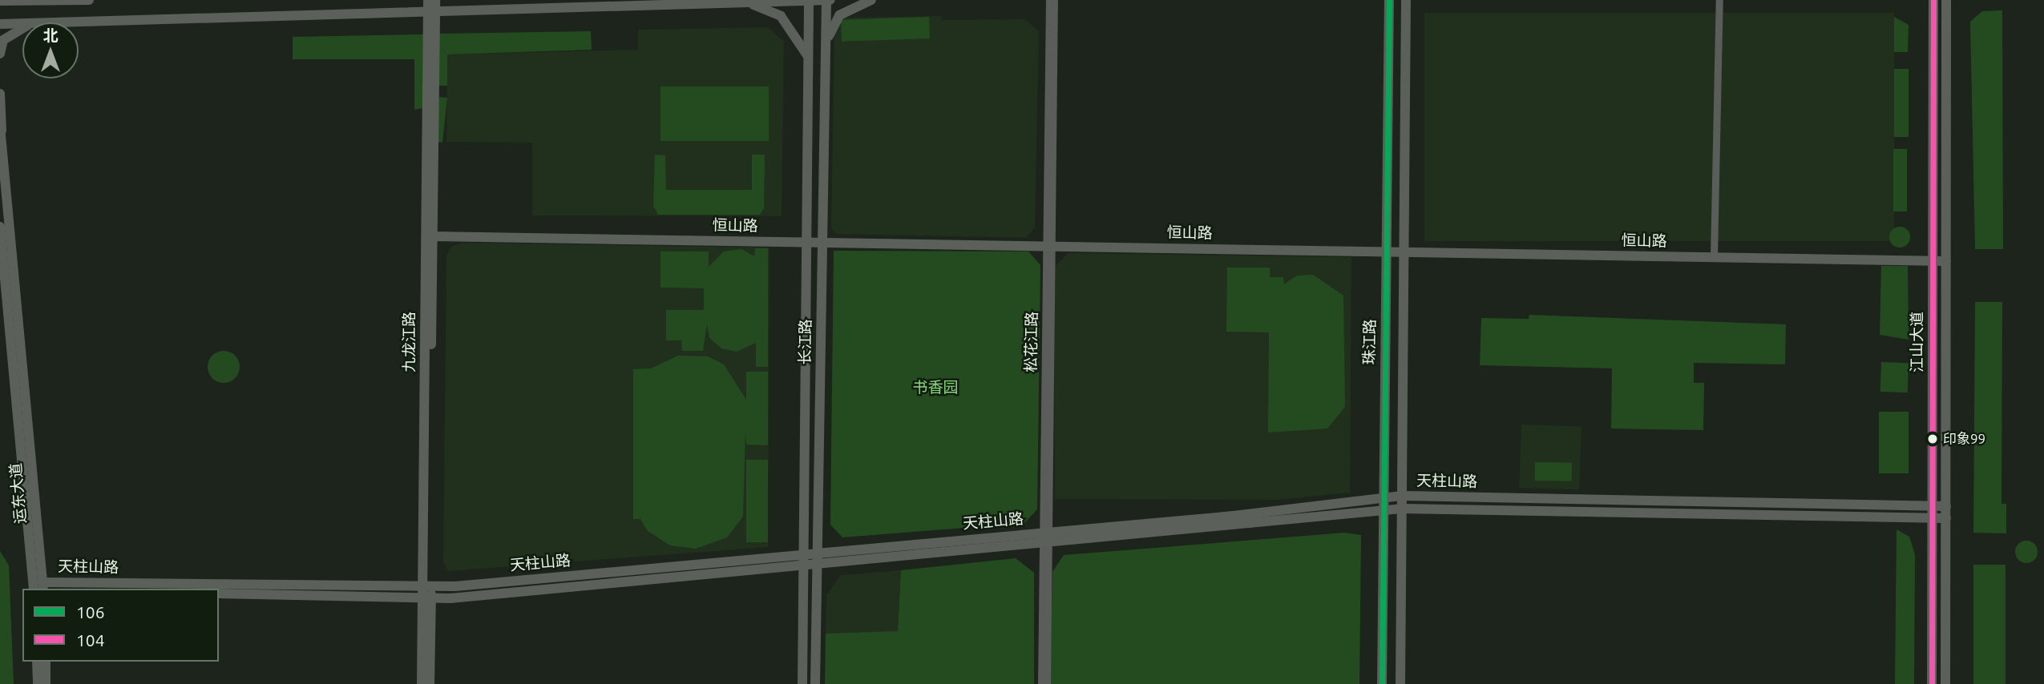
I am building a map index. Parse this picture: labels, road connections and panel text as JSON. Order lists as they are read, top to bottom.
{
  "streets": {
    "street": [
      "恒山路",
      "九龙江路",
      "长江路",
      "松花江路",
      "珠江路",
      "江山大道",
      "天柱山路",
      "运东大道"
    ]
  },
  "crossings": [
    ["恒山路", "九龙江路"],
    ["恒山路", "长江路"],
    ["恒山路", "松花江路"],
    ["恒山路", "珠江路"],
    ["恒山路", "江山大道"],
    ["九龙江路", "天柱山路"],
    ["长江路", "天柱山路"],
    ["松花江路", "天柱山路"],
    ["珠江路", "天柱山路"],
    ["江山大道", "天柱山路"],
    ["天柱山路", "运东大道"]
  ],
  "parks": ["书香园"],
  "places": ["印象99"],
  "lines": ["transit line 106", "transit line 104"],
  "legend": ["106", "104"],
  "north": "top"
}
